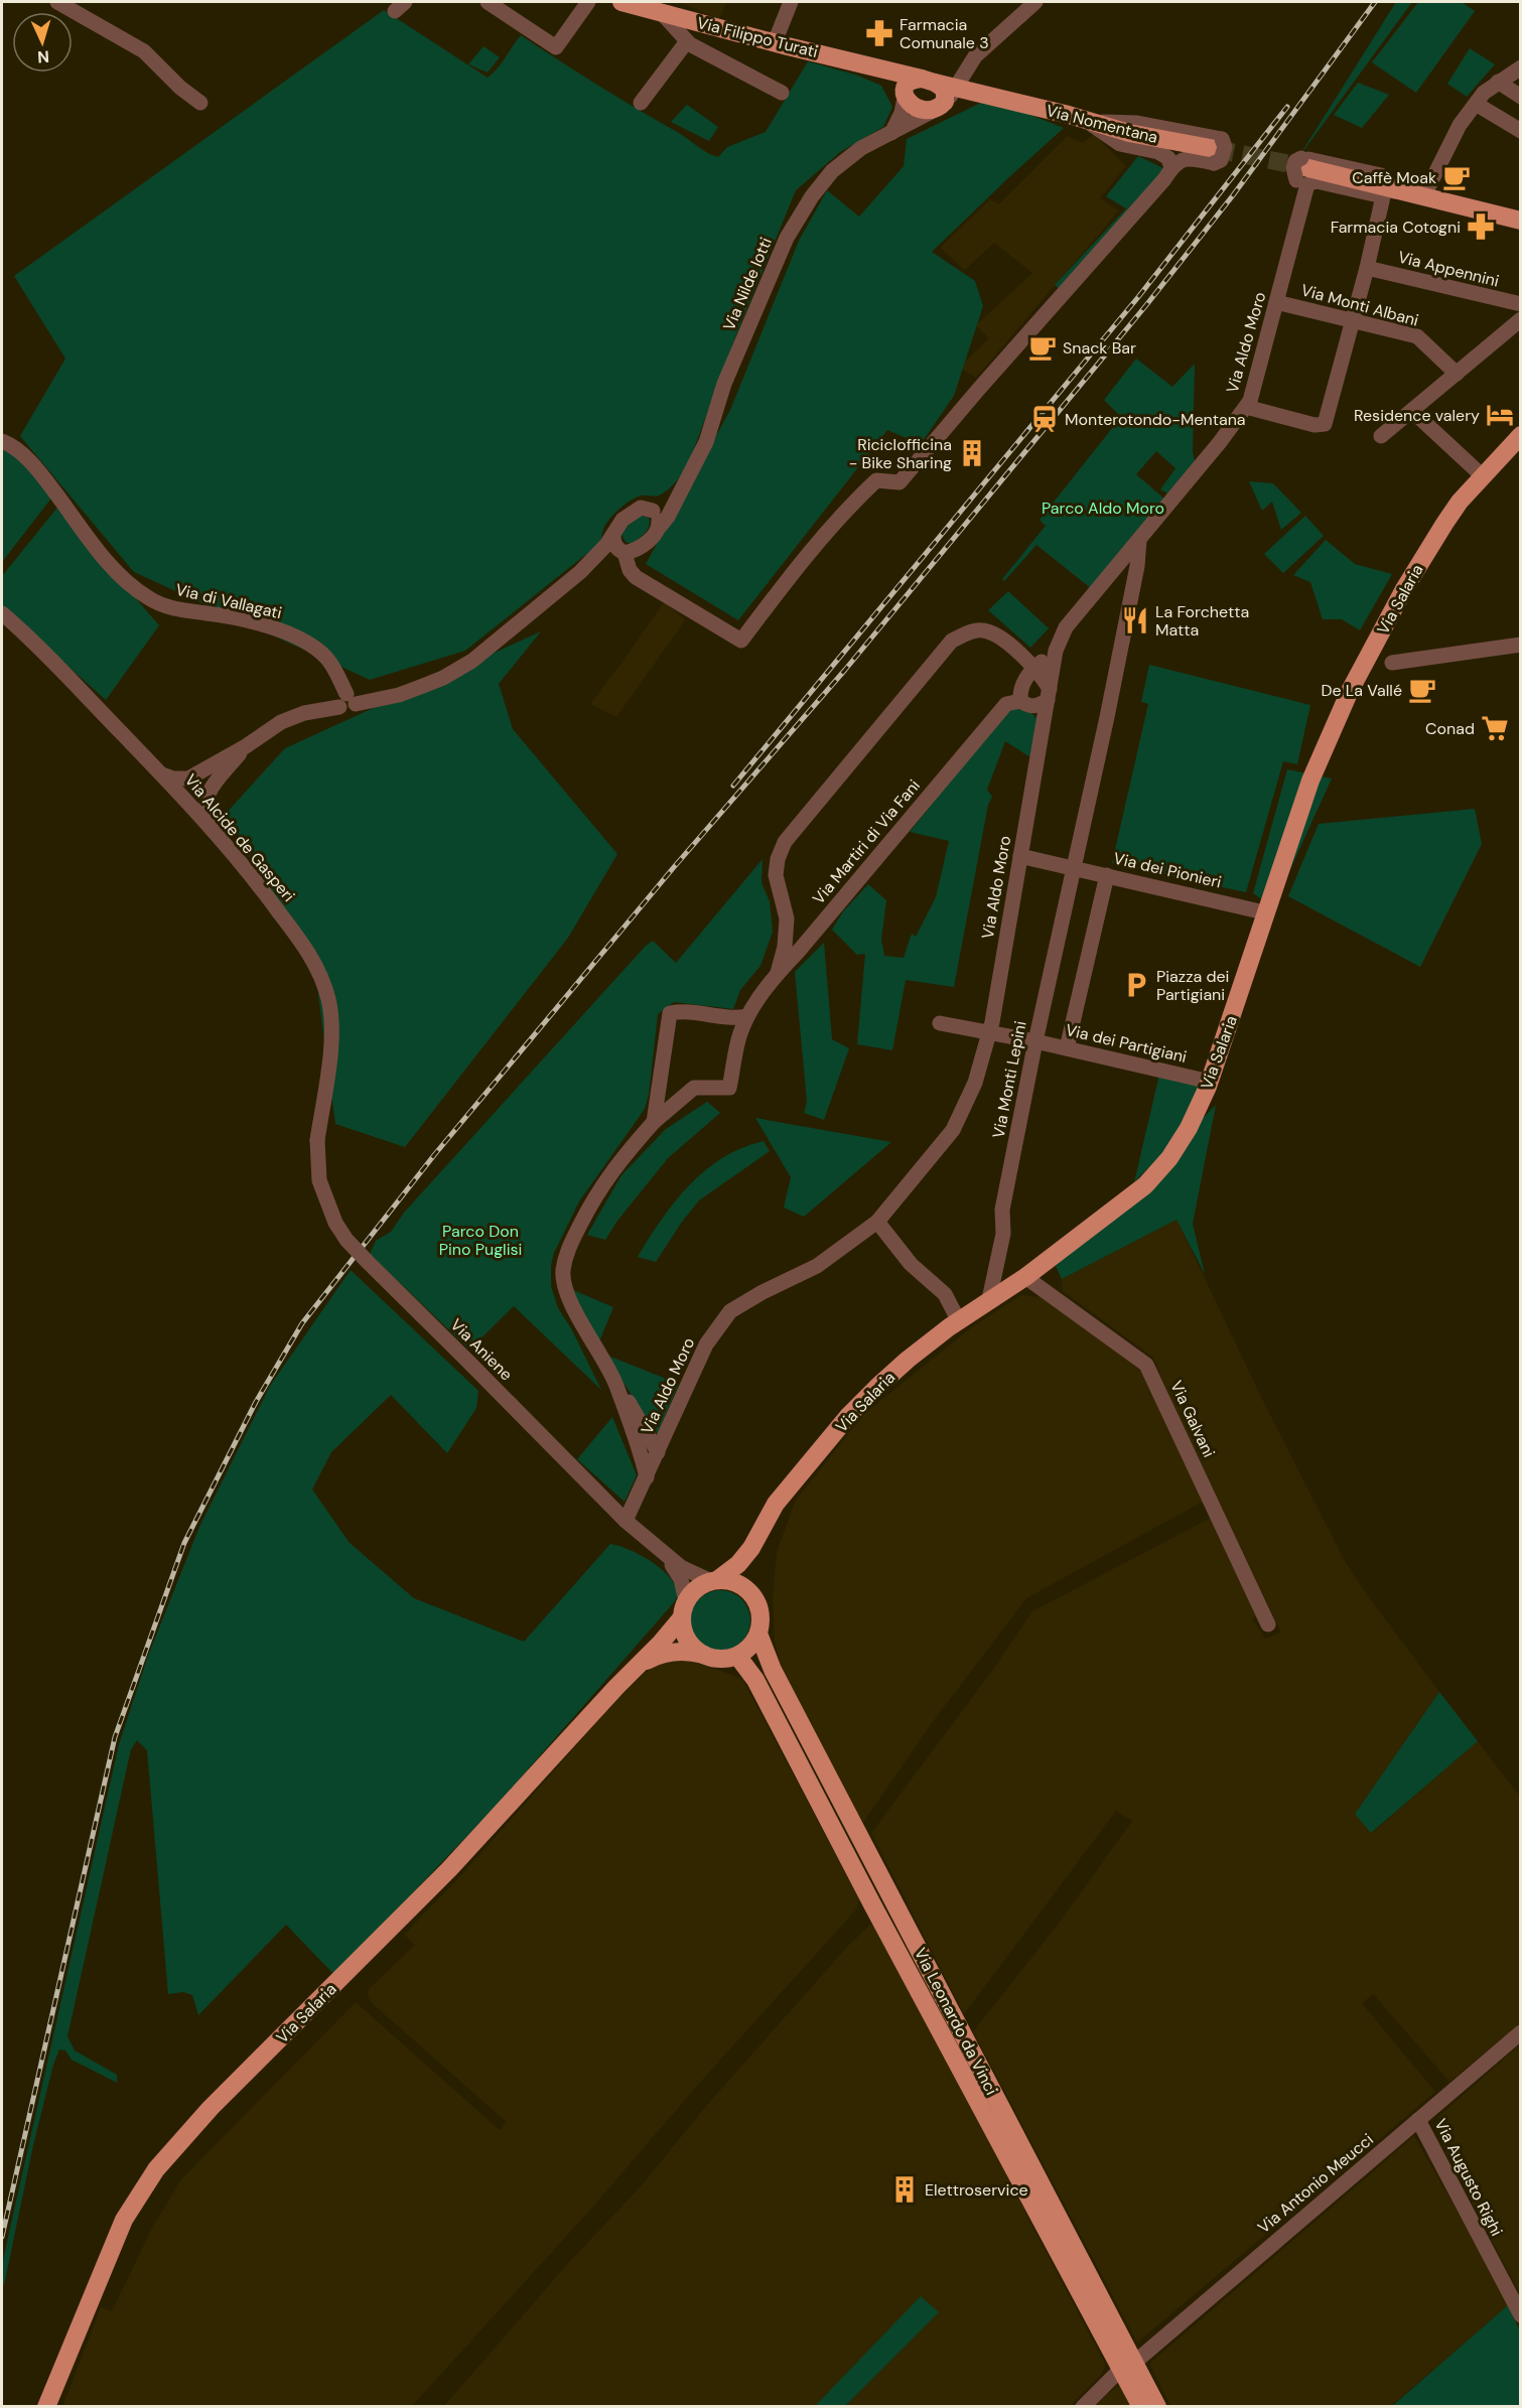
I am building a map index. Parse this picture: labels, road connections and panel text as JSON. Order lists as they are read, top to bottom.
{
  "streets": {
    "main road": [
      "Via Filippo Turati",
      "Via Nomentana",
      "Via Salaria",
      "Via Leonardo da Vinci"
    ],
    "street": [
      "Via Appennini",
      "Via Nilde Iotti",
      "Via Monti Albani",
      "Via Aldo Moro",
      "Via di Vallagati",
      "Via Alcide de Gasperi",
      "Via Martiri di Via Fani",
      "Via dei Pionieri",
      "Via dei Partigiani",
      "Via Monti Lepini",
      "Via Aniene",
      "Via Galvani",
      "Via Augusto Righi",
      "Via Antonio Meucci"
    ]
  },
  "crossings": [
    ["Via Filippo Turati", "Via Nomentana"],
    ["Via Filippo Turati", "Via Nilde Iotti"],
    ["Via Nomentana", "Via Nilde Iotti"],
    ["Via Nilde Iotti", "Via di Vallagati"],
    ["Via Monti Albani", "Via Aldo Moro"],
    ["Via Aldo Moro", "Via Martiri di Via Fani"],
    ["Via Aldo Moro", "Via Monti Lepini"],
    ["Via Aldo Moro", "Via Aniene"],
    ["Via Salaria", "Via dei Pionieri"],
    ["Via Salaria", "Via dei Partigiani"],
    ["Via Salaria", "Via Monti Lepini"],
    ["Via Salaria", "Via Aniene"],
    ["Via Salaria", "Via Galvani"],
    ["Via Salaria", "Via Leonardo da Vinci"],
    ["Via Alcide de Gasperi", "Via Aniene"],
    ["Via dei Pionieri", "Via Monti Lepini"],
    ["Via dei Partigiani", "Via Monti Lepini"],
    ["Via Aniene", "Via Leonardo da Vinci"],
    ["Via Leonardo da Vinci", "Via Antonio Meucci"],
    ["Via Augusto Righi", "Via Antonio Meucci"]
  ],
  "parks": ["Parco Aldo Moro", "Parco Don Pino Puglisi"],
  "places": {
    "pharmacy": ["Farmacia Comunale 3", "Farmacia Cotogni"],
    "cafe": ["Caffè Moak", "Snack Bar", "De La Vallé"],
    "hotel": ["Residence valery"],
    "station": ["Monterotondo-Mentana"],
    "building": ["Riciclofficina - Bike Sharing", "Elettroservice"],
    "restaurant": ["La Forchetta Matta"],
    "supermarket": ["Conad"],
    "parking": ["Piazza dei Partigiani"]
  },
  "north": "bottom"
}
